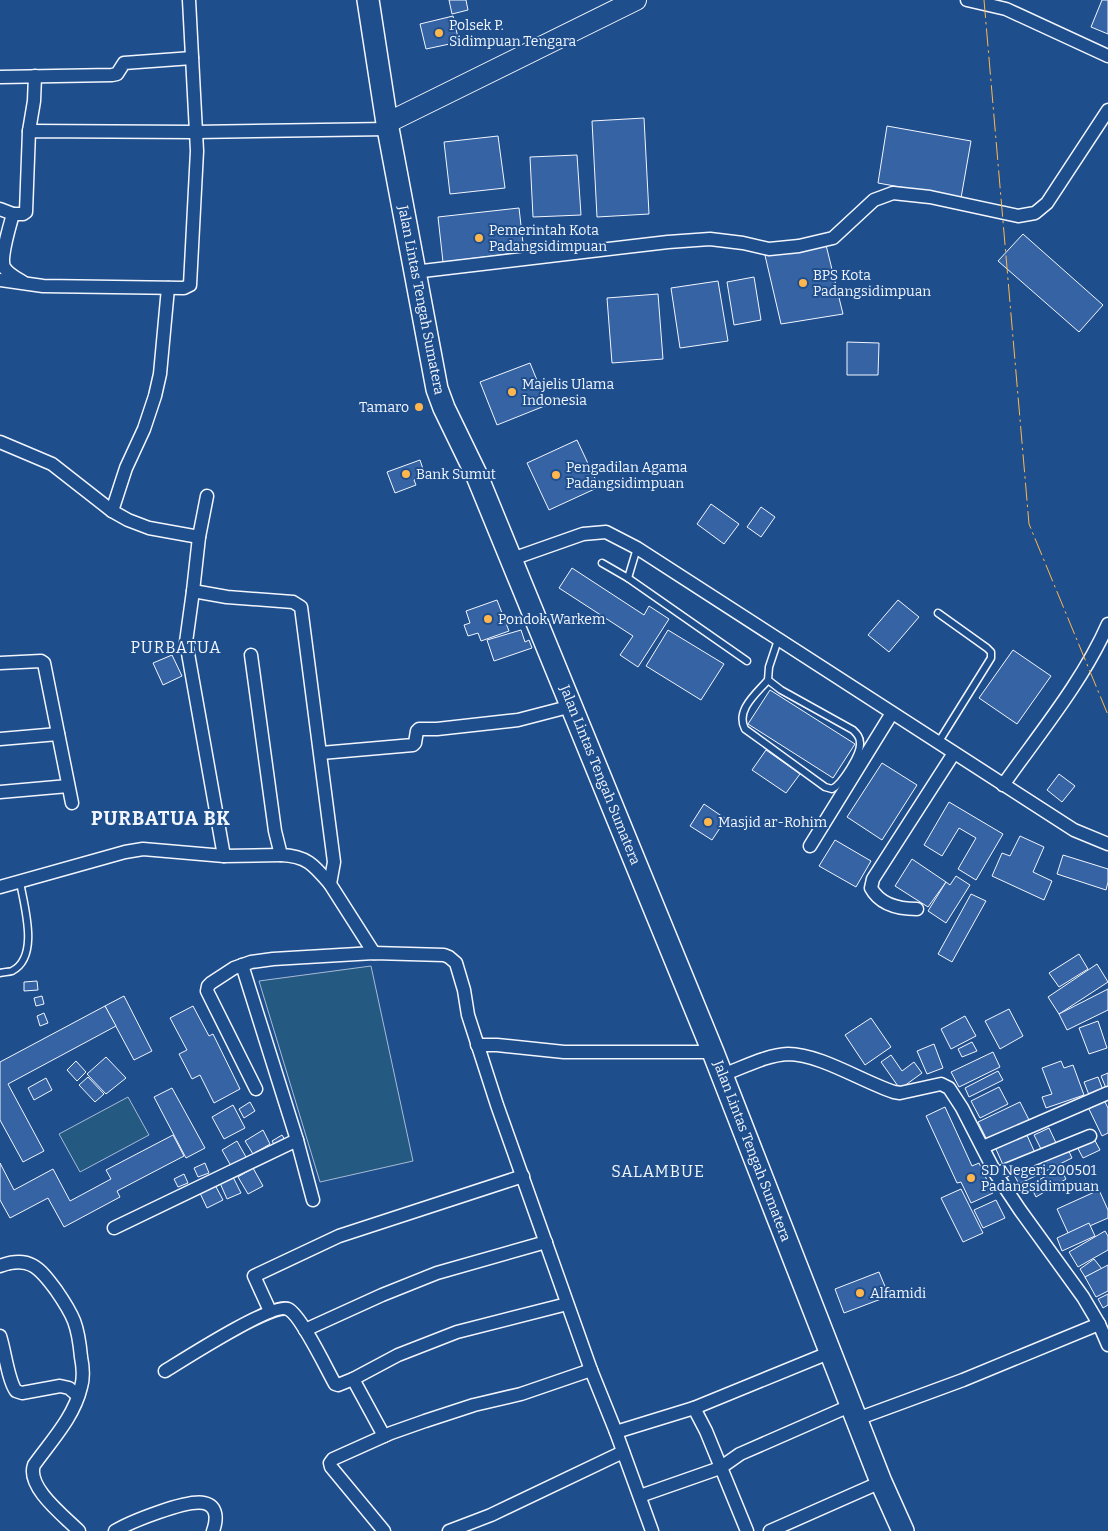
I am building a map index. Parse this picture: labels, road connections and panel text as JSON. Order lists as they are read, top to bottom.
{
  "streets": {
    "highway": ["Jalan Lintas Tengah Sumatera"]
  },
  "districts": ["PURBATUA", "PURBATUA BK", "SALAMBUE"],
  "places": [
    "Polsek P. Sidimpuan Tengara",
    "Pemerintah Kota Padangsidimpuan",
    "BPS Kota Padangsidimpuan",
    "Majelis Ulama Indonesia",
    "Tamaro",
    "Bank Sumut",
    "Pengadilan Agama Padangsidimpuan",
    "Pondok Warkem",
    "Masjid ar-Rohim",
    "SD Negeri 200501 Padangsidimpuan",
    "Alfamidi"
  ]
}
